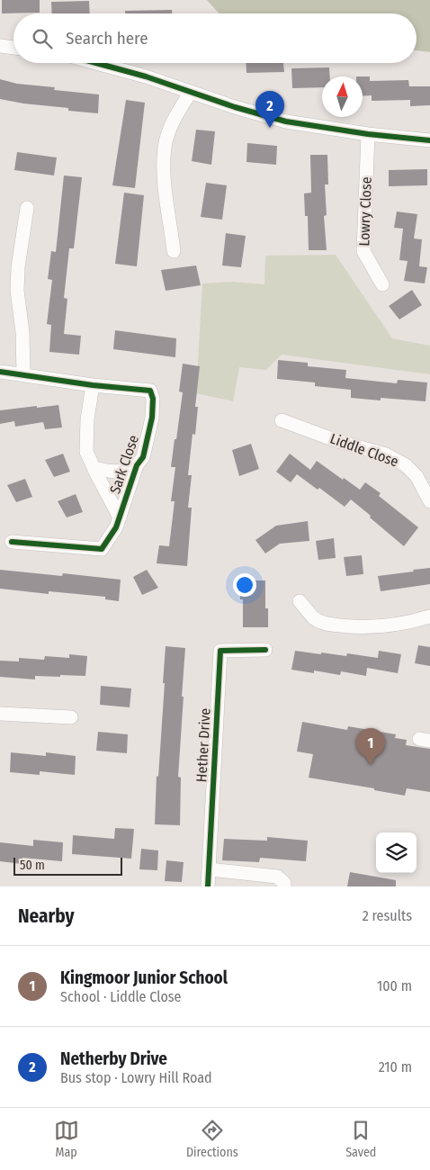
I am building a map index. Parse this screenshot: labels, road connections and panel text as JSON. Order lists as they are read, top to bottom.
{
  "streets": {
    "street": [
      "Lowry Close",
      "Liddle Close",
      "Sark Close",
      "Hether Drive"
    ]
  },
  "scale_bar": "50 m",
  "north": "top",
  "page": {
    "search": "Search here",
    "pins": ["2", "1"],
    "scale": "50 m",
    "heading": ["Nearby", "2 results"],
    "list": [
      {
        "mark": "1",
        "name": "Kingmoor Junior School",
        "note": "School · Liddle Close",
        "value": "100 m"
      },
      {
        "mark": "2",
        "name": "Netherby Drive",
        "note": "Bus stop · Lowry Hill Road",
        "value": "210 m"
      }
    ],
    "nav": ["Map", "Directions", "Saved"]
  }
}
